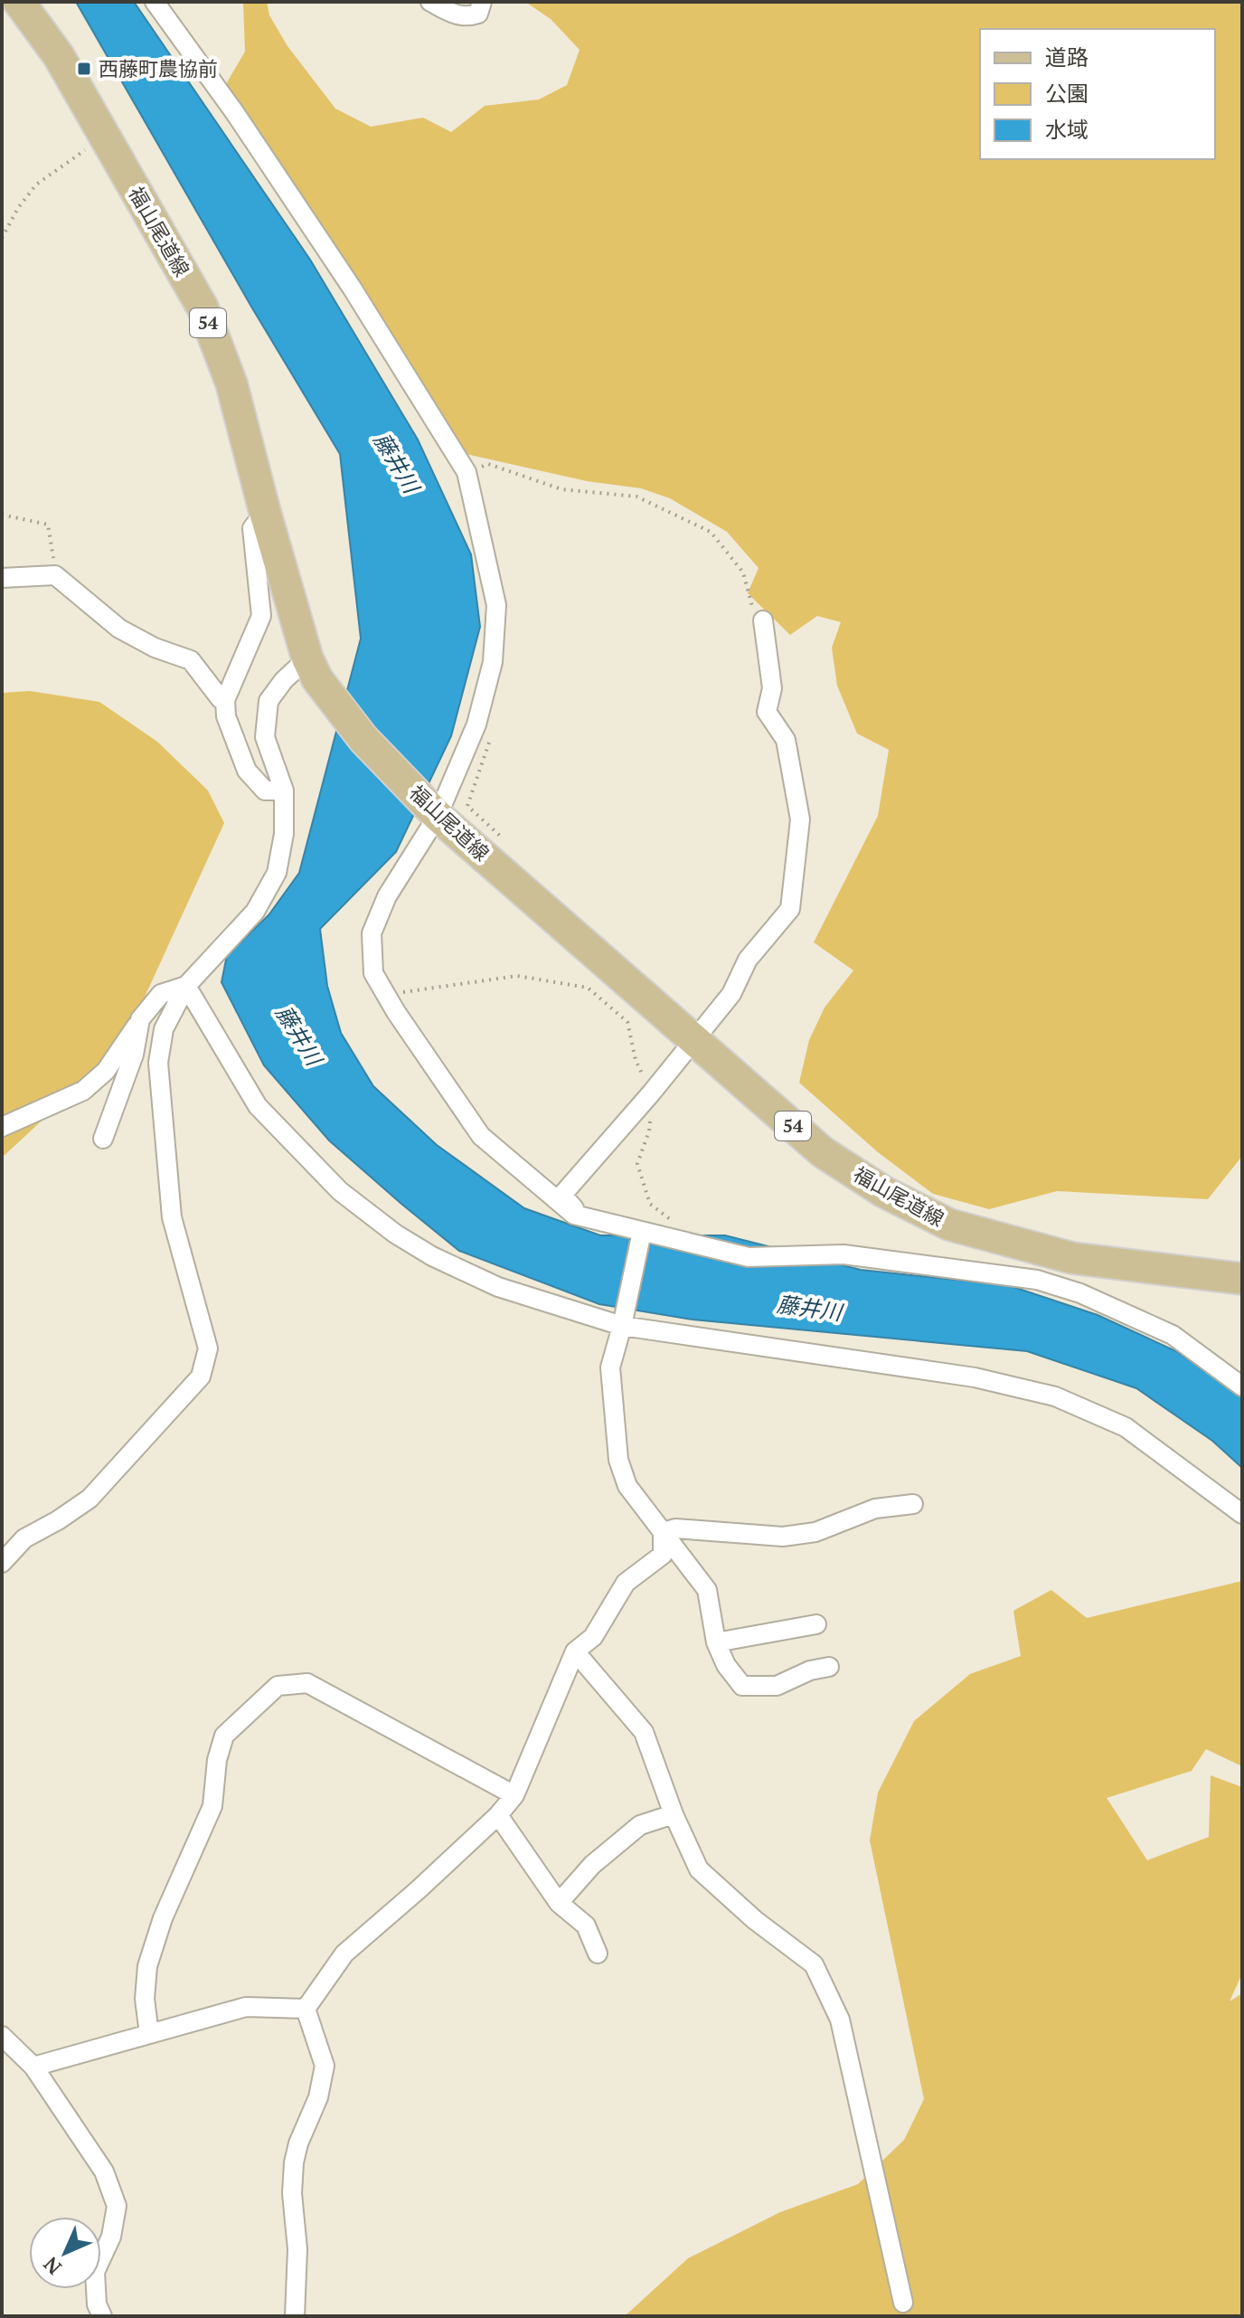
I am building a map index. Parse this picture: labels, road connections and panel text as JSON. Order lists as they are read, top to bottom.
{
  "streets": {
    "main road": ["福山尾道線", "54"]
  },
  "water": ["藤井川"],
  "places": {
    "transit": ["西藤町農協前"]
  },
  "legend": ["道路", "公園", "水域"],
  "north": "bottom left"
}
